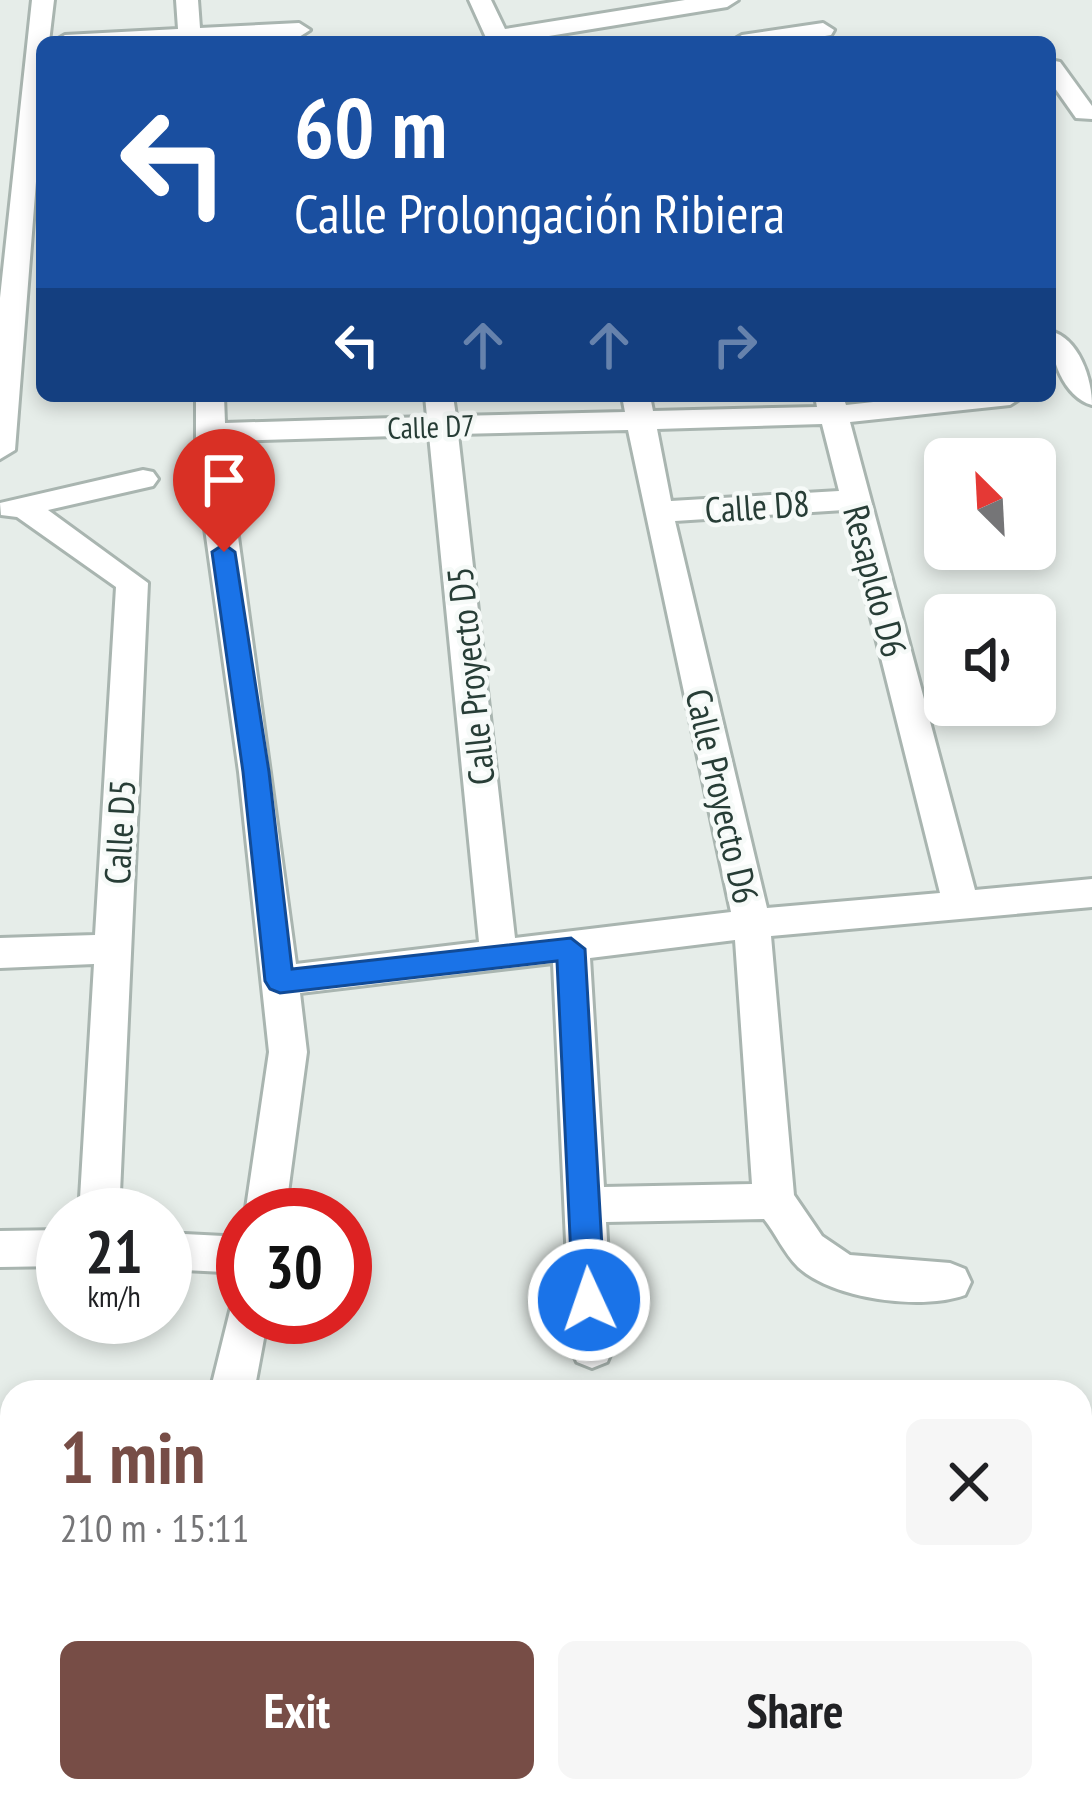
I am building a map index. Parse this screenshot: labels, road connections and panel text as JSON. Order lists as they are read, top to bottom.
{
  "streets": {
    "street": [
      "Calle D7",
      "Calle D8",
      "Resapldo D6",
      "Calle Proyecto D5",
      "Calle Proyecto D6",
      "Calle D5"
    ]
  },
  "crossings": [
    ["Calle D7", "Resapldo D6"],
    ["Calle D7", "Calle Proyecto D5"],
    ["Calle D7", "Calle Proyecto D6"],
    ["Calle D8", "Resapldo D6"],
    ["Calle D8", "Calle Proyecto D6"]
  ],
  "north": "top left",
  "page": {
    "turn": ["60 m", "Calle Prolongación Ribiera"],
    "speed": "21 km/h",
    "limit": "30",
    "heading": ["1 min", "210 m · 15:11"],
    "buttons": ["Exit", "Share"]
  }
}
